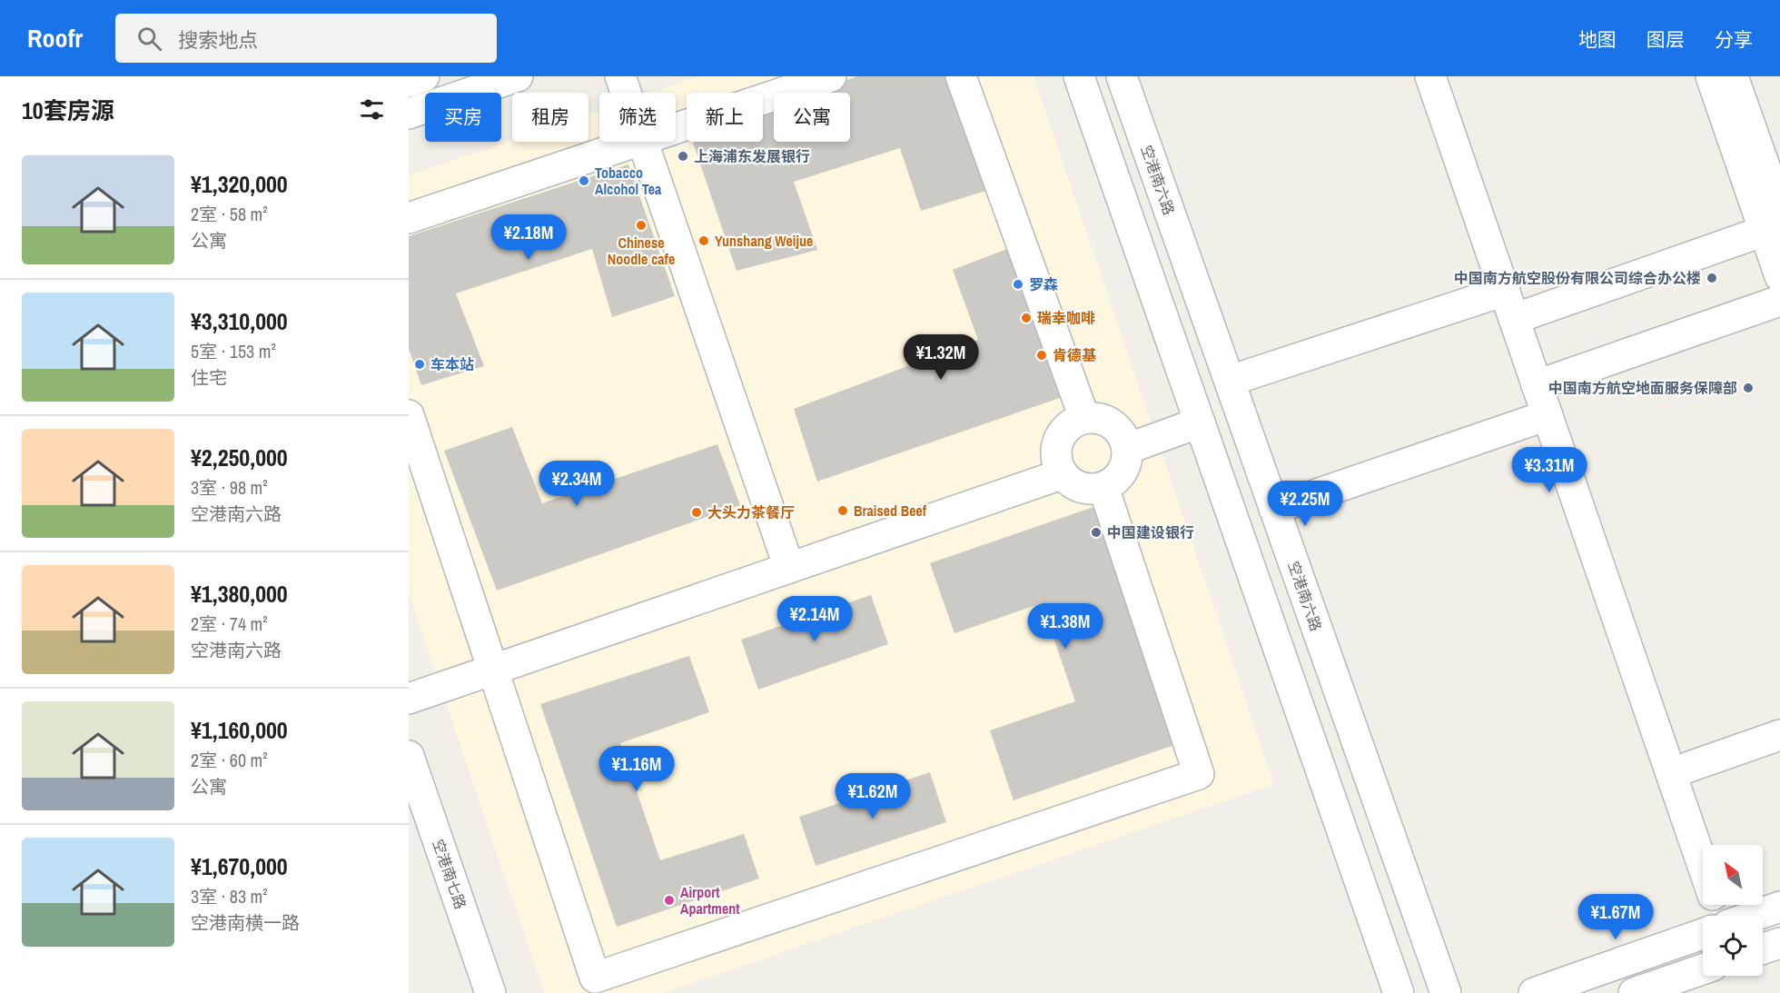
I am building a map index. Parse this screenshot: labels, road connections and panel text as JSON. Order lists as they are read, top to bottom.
{
  "streets": {
    "street": ["空港南六路", "空港南七路"]
  },
  "places": [
    "上海浦东发展银行",
    "Tobacco Alcohol Tea",
    "Chinese Noodle cafe",
    "Yunshang Weijue",
    "中国南方航空股份有限公司综合办公楼",
    "罗森",
    "瑞幸咖啡",
    "肯德基",
    "车本站",
    "中国南方航空地面服务保障部",
    "Braised Beef",
    "大头力茶餐厅",
    "中国建设银行",
    "Airport Apartment"
  ],
  "north": "top left",
  "page": {
    "header": "Roofr",
    "search": "搜索地点",
    "nav": ["地图", "图层", "分享"],
    "heading": "10套房源",
    "chip": [
      "买房",
      "租房",
      "筛选",
      "新上",
      "公寓"
    ],
    "list": [
      {
        "name": "¥1,320,000",
        "note": "2室 · 58 m² · 公寓"
      },
      {
        "name": "¥3,310,000",
        "note": "5室 · 153 m² · 住宅"
      },
      {
        "name": "¥2,250,000",
        "note": "3室 · 98 m² · 空港南六路"
      },
      {
        "name": "¥1,380,000",
        "note": "2室 · 74 m² · 空港南六路"
      },
      {
        "name": "¥1,160,000",
        "note": "2室 · 60 m² · 公寓"
      },
      {
        "name": "¥1,670,000",
        "note": "3室 · 83 m² · 空港南横一路"
      }
    ],
    "price": [
      "¥2.18M",
      "¥1.32M",
      "¥3.31M",
      "¥2.34M",
      "¥2.25M",
      "¥2.14M",
      "¥1.38M",
      "¥1.16M",
      "¥1.62M",
      "¥1.67M"
    ]
  }
}
